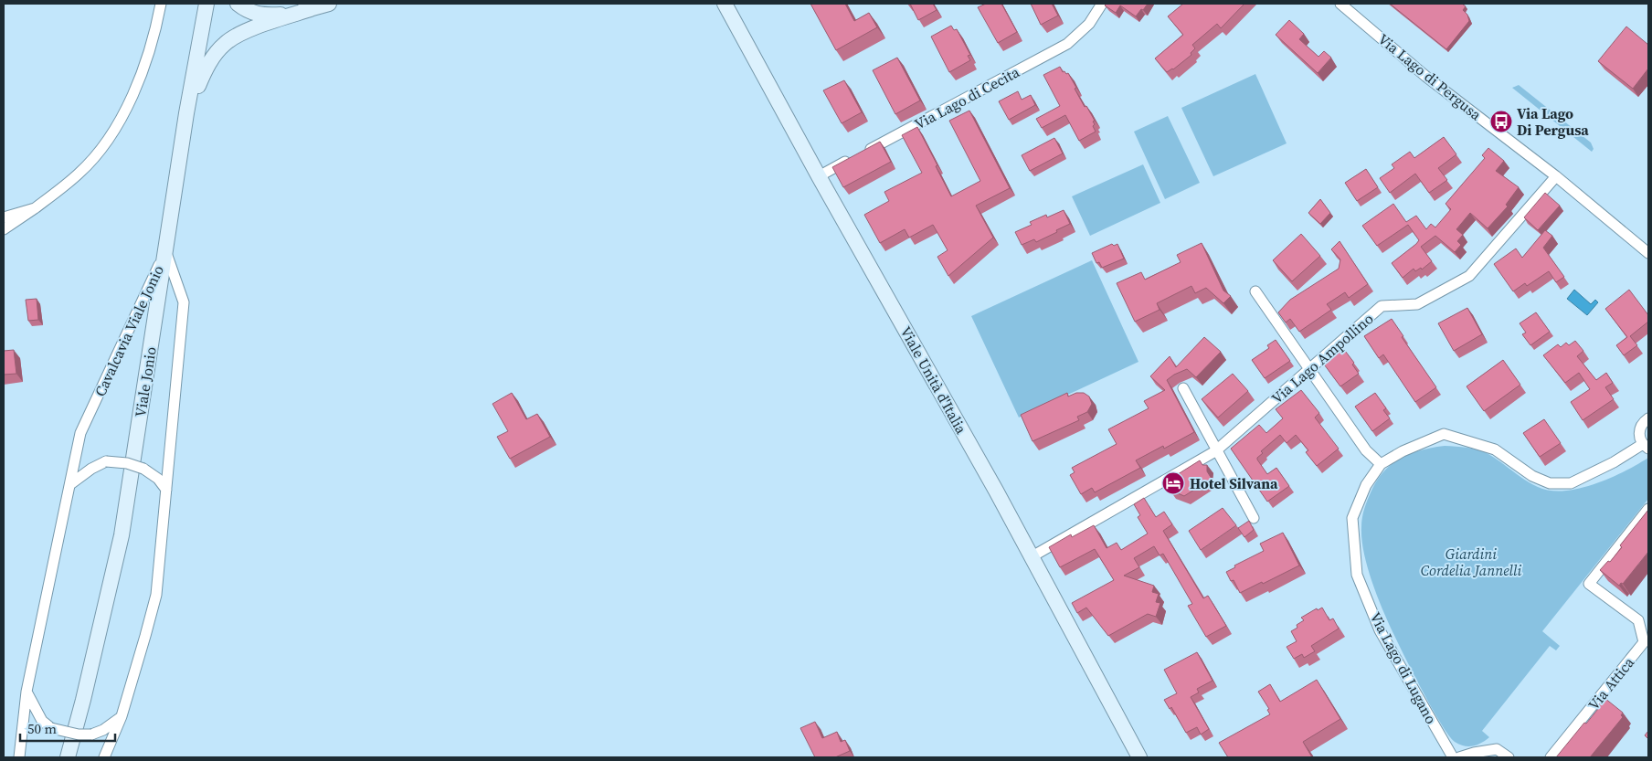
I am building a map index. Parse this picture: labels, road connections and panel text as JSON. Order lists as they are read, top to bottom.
{
  "streets": {
    "main road": ["Viale Unità d'Italia", "Viale Jonio"],
    "street": [
      "Via Lago di Pergusa",
      "Via Lago di Cecita",
      "Cavalcavia Viale Jonio",
      "Via Lago Ampollino",
      "Via Lago di Lugano",
      "Via Attica"
    ]
  },
  "crossings": [
    ["Via Lago di Pergusa", "Via Lago Ampollino"],
    ["Via Lago di Cecita", "Viale Unità d'Italia"],
    ["Cavalcavia Viale Jonio", "Viale Jonio"],
    ["Via Lago Ampollino", "Viale Unità d'Italia"]
  ],
  "parks": ["Giardini Cordelia Jannelli"],
  "places": {
    "bus stop": ["Via Lago Di Pergusa"],
    "hotel": ["Hotel Silvana"]
  },
  "scale_bar": "50 m"
}
